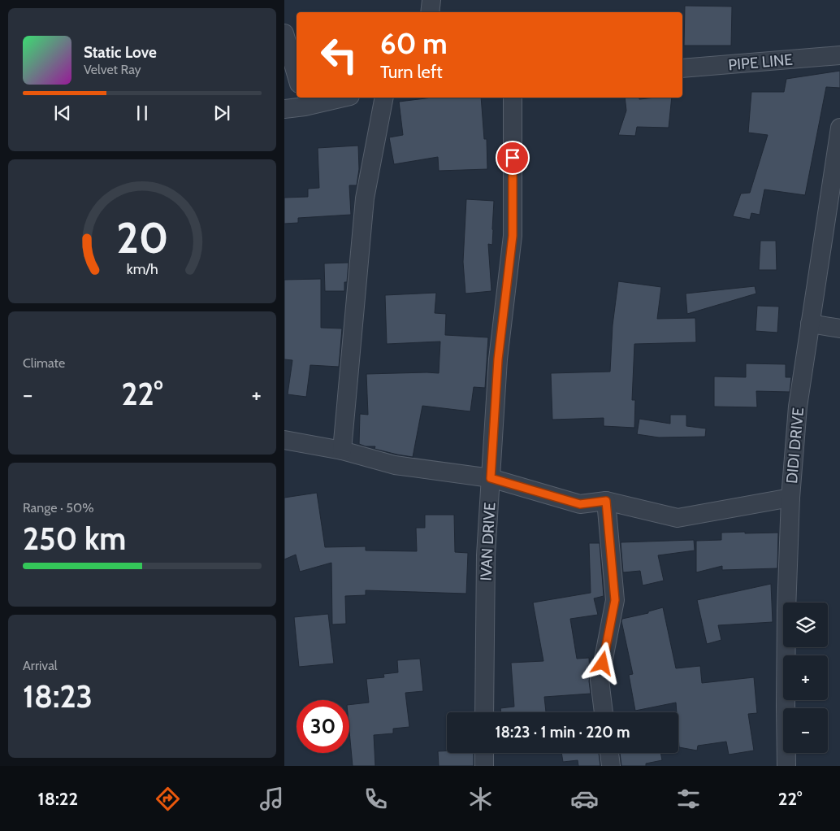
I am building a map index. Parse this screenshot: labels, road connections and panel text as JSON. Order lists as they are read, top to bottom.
{
  "streets": {
    "street": ["PIPE LINE", "DIDI DRIVE", "IVAN DRIVE"]
  },
  "page": {
    "turn": ["60 m", "Turn left"],
    "song": ["Static Love", "Velvet Ray"],
    "tile": [
      "Climate",
      ["Range · 50%", "250 km"],
      ["Arrival", "18:23"]
    ],
    "heat": ["−", "22°", "+"],
    "map_buttons": ["+", "−"],
    "limit": "30",
    "trip": "18:23 · 1 min · 220 m",
    "tabs": ["18:22", "22°"],
    "gauge": ["20", "km/h"]
  }
}
